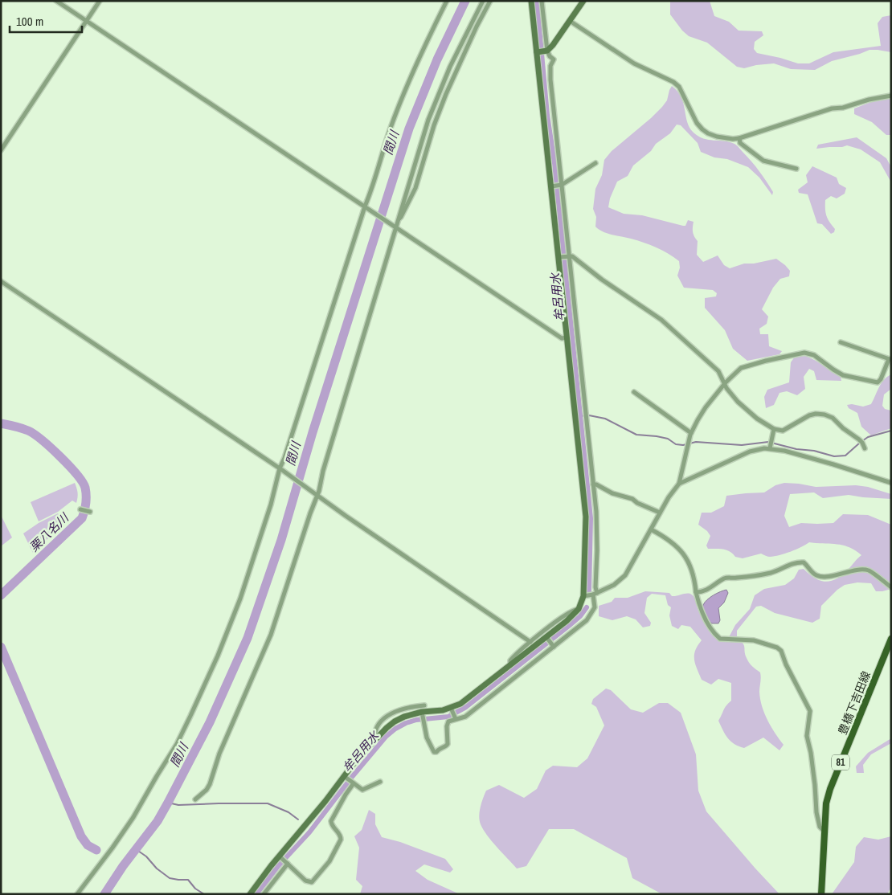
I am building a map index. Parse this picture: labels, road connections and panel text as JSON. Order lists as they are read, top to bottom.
{
  "streets": {
    "main road": ["豊橋下吉田線", "81"]
  },
  "water": ["間川", "牟呂用水", "栗八名川"],
  "scale_bar": "100 m"
}
